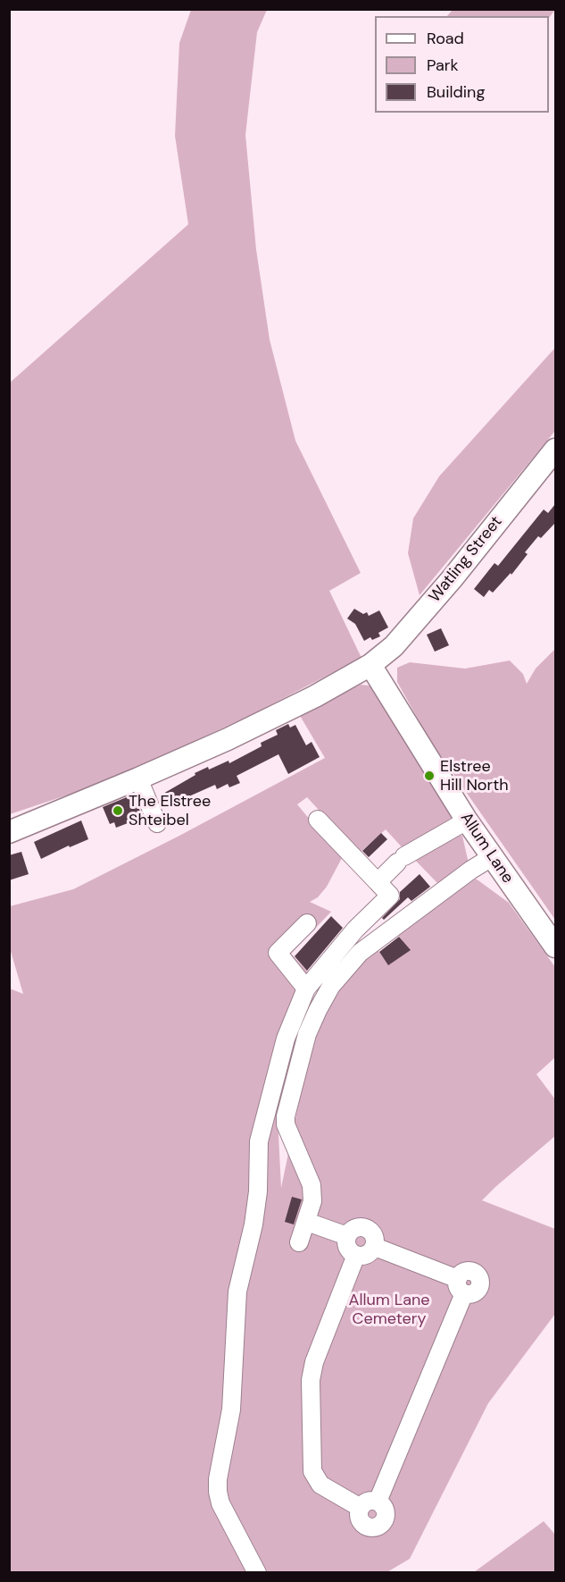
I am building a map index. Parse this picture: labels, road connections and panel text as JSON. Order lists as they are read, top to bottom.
{
  "streets": {
    "main road": ["Watling Street", "Allum Lane"]
  },
  "crossings": [
    ["Watling Street", "Allum Lane"]
  ],
  "parks": ["Allum Lane Cemetery"],
  "places": ["Elstree Hill North", "The Elstree Shteibel"],
  "legend": ["Road", "Park", "Building"]
}
